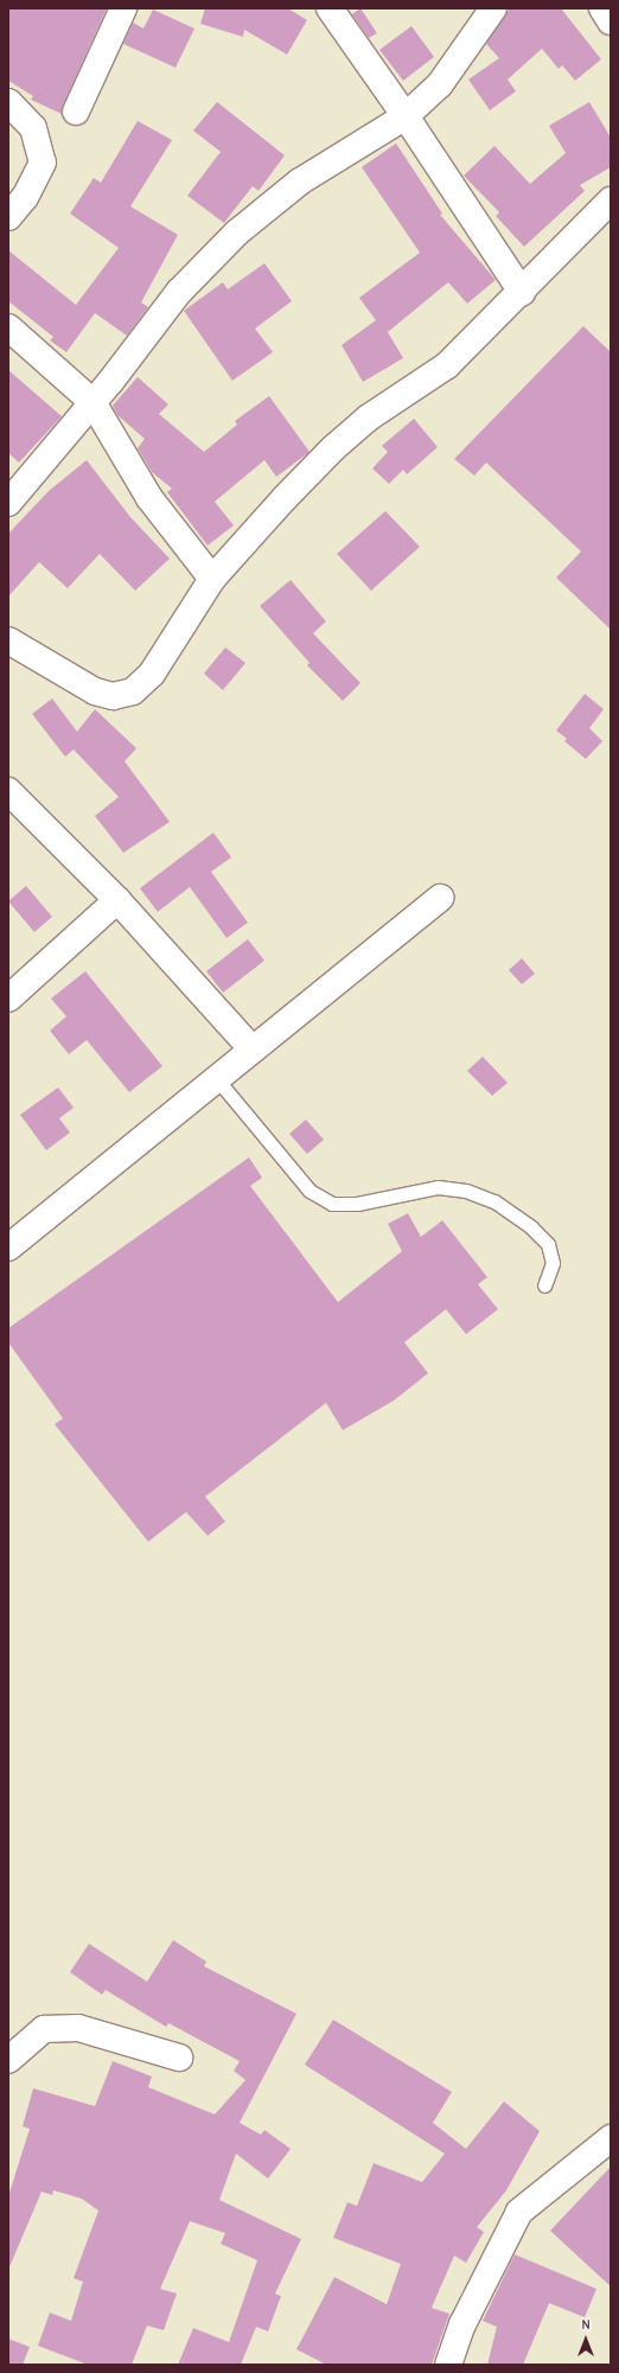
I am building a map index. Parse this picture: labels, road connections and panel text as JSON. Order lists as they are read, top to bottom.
{
  "north": "top"
}
